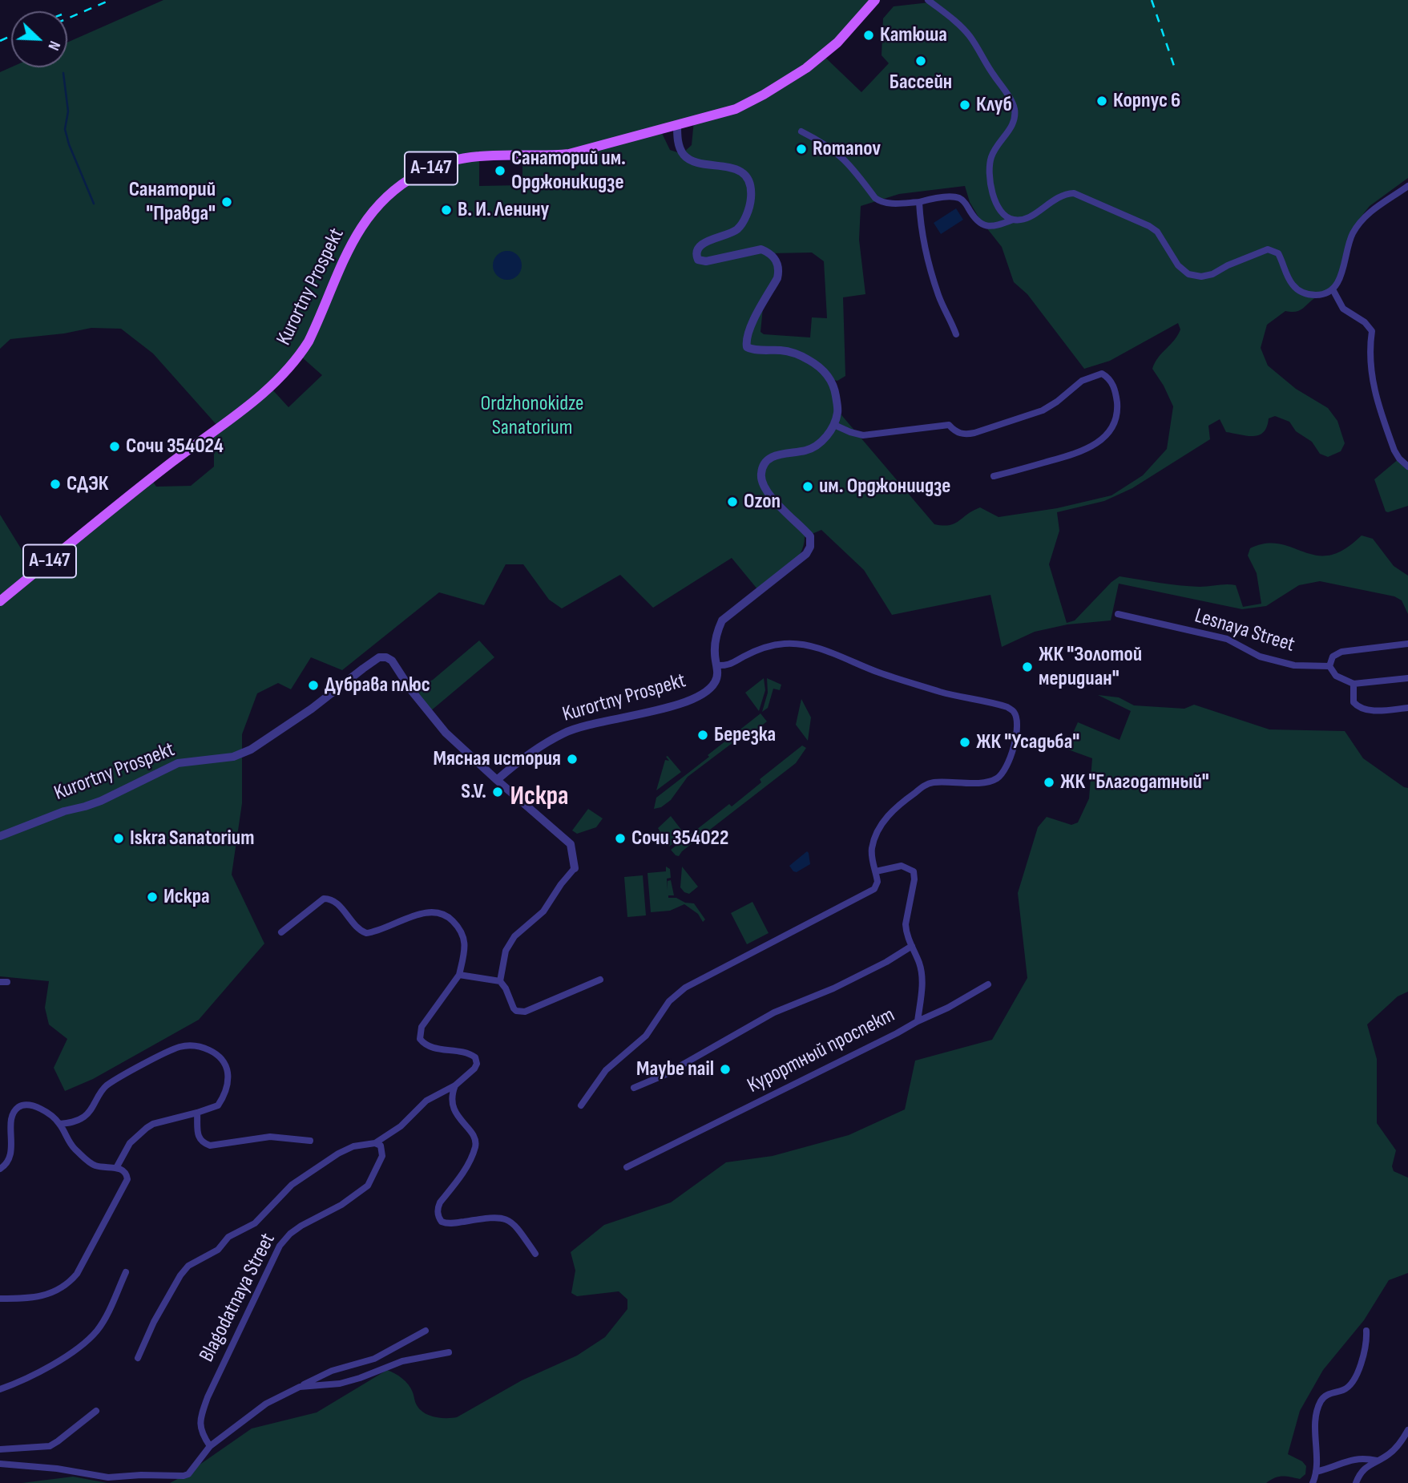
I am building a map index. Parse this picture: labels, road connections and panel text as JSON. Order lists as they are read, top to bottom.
{
  "streets": {
    "main road": ["А-147", "Kurortny Prospekt"],
    "street": ["Lesnaya Street", "Курортный проспект", "Blagodatnaya Street"]
  },
  "districts": ["Искра"],
  "parks": ["Ordzhonokidze Sanatorium"],
  "places": [
    "Катюша",
    "Бассейн",
    "Корпус 6",
    "Клуб",
    "Romanov",
    "Санаторий им. Орджоникидзе",
    "Санаторий \"Правда\"",
    "В. И. Ленину",
    "Сочи 354024",
    "СДЭК",
    "им. Орджониидзе",
    "Ozon",
    "ЖК \"Золотой меридиан\"",
    "Дубрава плюс",
    "Березка",
    "ЖК \"Усадьба\"",
    "Мясная история",
    "ЖК \"Благодатный\"",
    "S.V.",
    "Iskra Sanatorium",
    "Сочи 354022",
    "Искра",
    "Maybe nail"
  ],
  "north": "bottom right"
}
